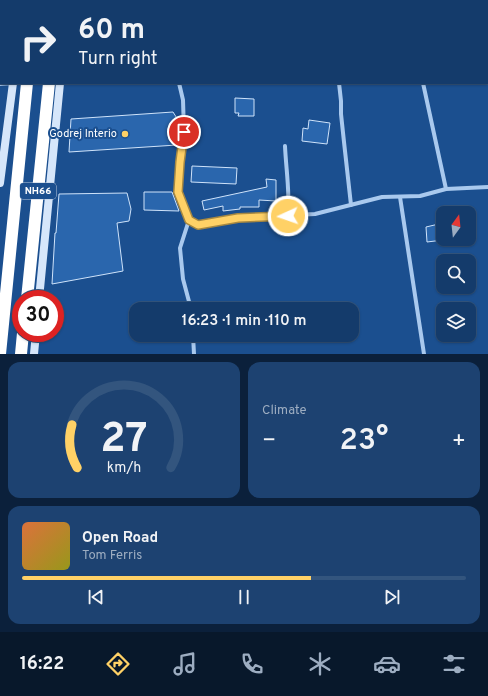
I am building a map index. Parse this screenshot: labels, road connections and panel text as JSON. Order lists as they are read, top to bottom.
{
  "streets": {
    "highway": ["NH66"]
  },
  "places": ["Godrej Interio"],
  "north": "top",
  "page": {
    "turn": ["60 m", "Turn right"],
    "limit": "30",
    "trip": "16:23 · 1 min · 110 m",
    "tile": "Climate",
    "heat": ["−", "23°", "+"],
    "song": ["Open Road", "Tom Ferris"],
    "tabs": "16:22",
    "gauge": ["27", "km/h"]
  }
}
